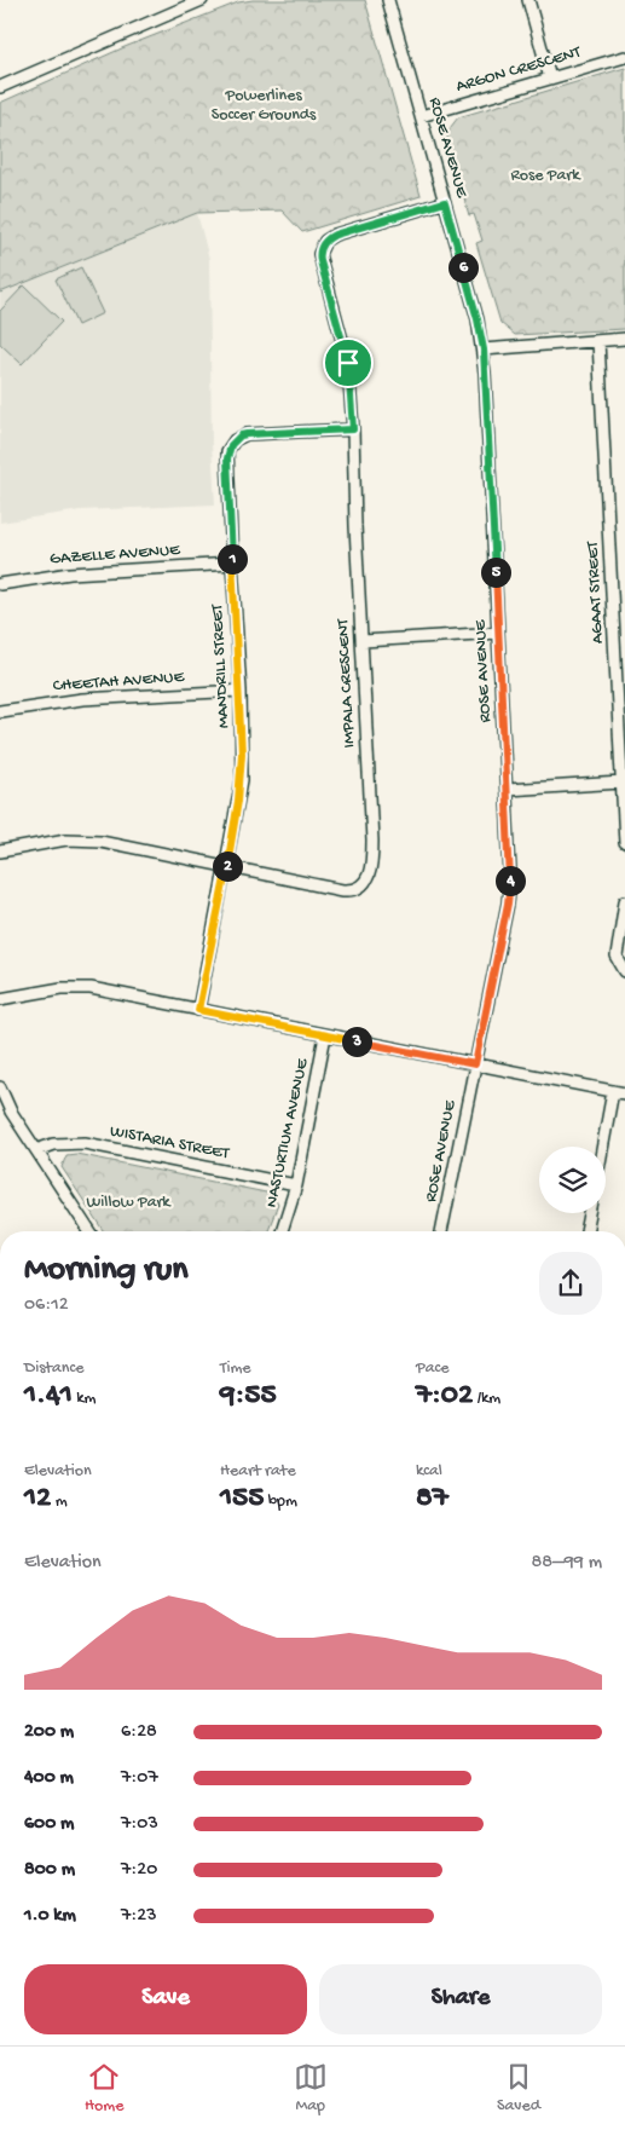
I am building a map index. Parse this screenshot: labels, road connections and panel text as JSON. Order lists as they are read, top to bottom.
{
  "streets": {
    "street": [
      "ARGON CRESCENT",
      "ROSE AVENUE",
      "GAZELLE AVENUE",
      "AGAAT STREET",
      "MANDRILL STREET",
      "CHEETAH AVENUE",
      "IMPALA CRESCENT",
      "NASTURTIUM AVENUE",
      "WISTARIA STREET"
    ]
  },
  "crossings": [
    ["ARGON CRESCENT", "ROSE AVENUE"],
    ["ROSE AVENUE", "IMPALA CRESCENT"],
    ["GAZELLE AVENUE", "MANDRILL STREET"],
    ["MANDRILL STREET", "CHEETAH AVENUE"],
    ["MANDRILL STREET", "IMPALA CRESCENT"],
    ["NASTURTIUM AVENUE", "WISTARIA STREET"]
  ],
  "parks": ["Powerlines Soccer Grounds", "Rose Park", "Willow Park"],
  "page": {
    "pins": [
      "6",
      "1",
      "5",
      "2",
      "4",
      "3"
    ],
    "heading": ["Morning run", "06:12"],
    "stats": [
      ["Distance", "1.41 km"],
      ["Time", "9:55"],
      ["Pace", "7:02 /km"],
      ["Elevation", "12 m"],
      ["Heart rate", "155 bpm"],
      ["kcal", "87"]
    ],
    "chart": ["Elevation", "88–99 m"],
    "list": [
      {
        "name": "200 m",
        "note": "6:28"
      },
      {
        "name": "400 m",
        "note": "7:07"
      },
      {
        "name": "600 m",
        "note": "7:03"
      },
      {
        "name": "800 m",
        "note": "7:20"
      },
      {
        "name": "1.0 km",
        "note": "7:23"
      }
    ],
    "buttons": ["Save", "Share"],
    "tabs": ["Home", "Map", "Saved"]
  }
}
